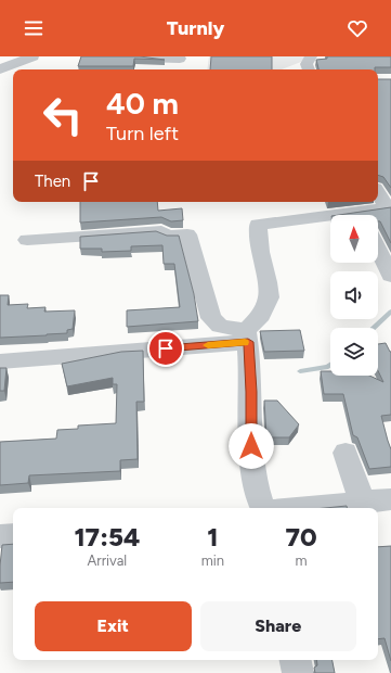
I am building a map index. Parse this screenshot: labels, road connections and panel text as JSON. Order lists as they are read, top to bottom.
{
  "north": "top",
  "page": {
    "header": "Turnly",
    "turn": ["40 m", "Turn left"],
    "then": "Then",
    "eta": [
      "17:54",
      "Arrival",
      "1",
      "min",
      "70",
      "m"
    ],
    "buttons": ["Exit", "Share"]
  }
}
